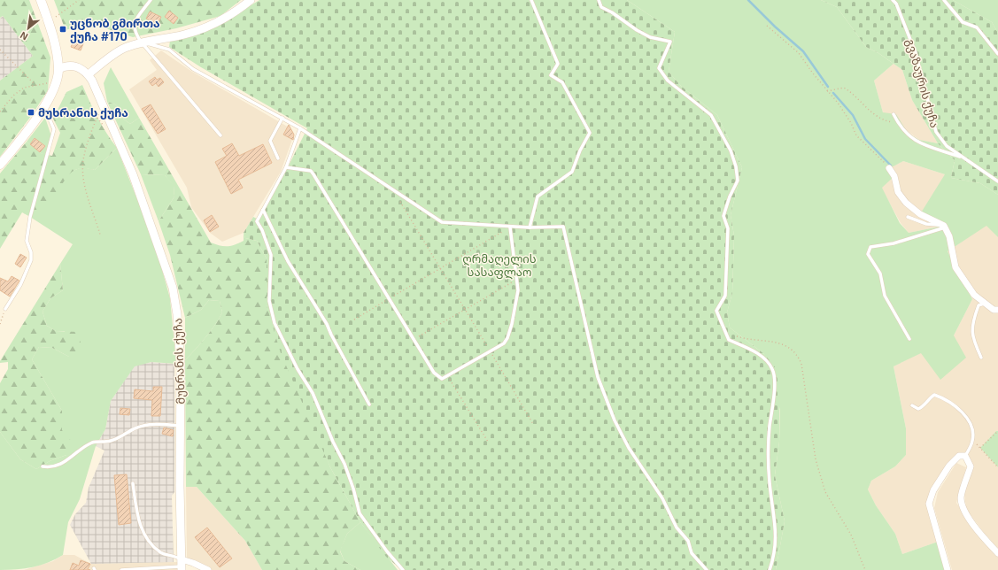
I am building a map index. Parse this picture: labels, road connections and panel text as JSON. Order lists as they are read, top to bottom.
{
  "streets": {
    "street": ["მუხრანის ქუჩა"],
    "lane": ["გვაზაურის ქუჩა"]
  },
  "parks": ["ღრმაღელის სასაფლაო"],
  "places": {
    "transit": ["უცნობ გმირთა ქუჩა #170", "მუხრანის ქუჩა"]
  },
  "north": "bottom left"
}
